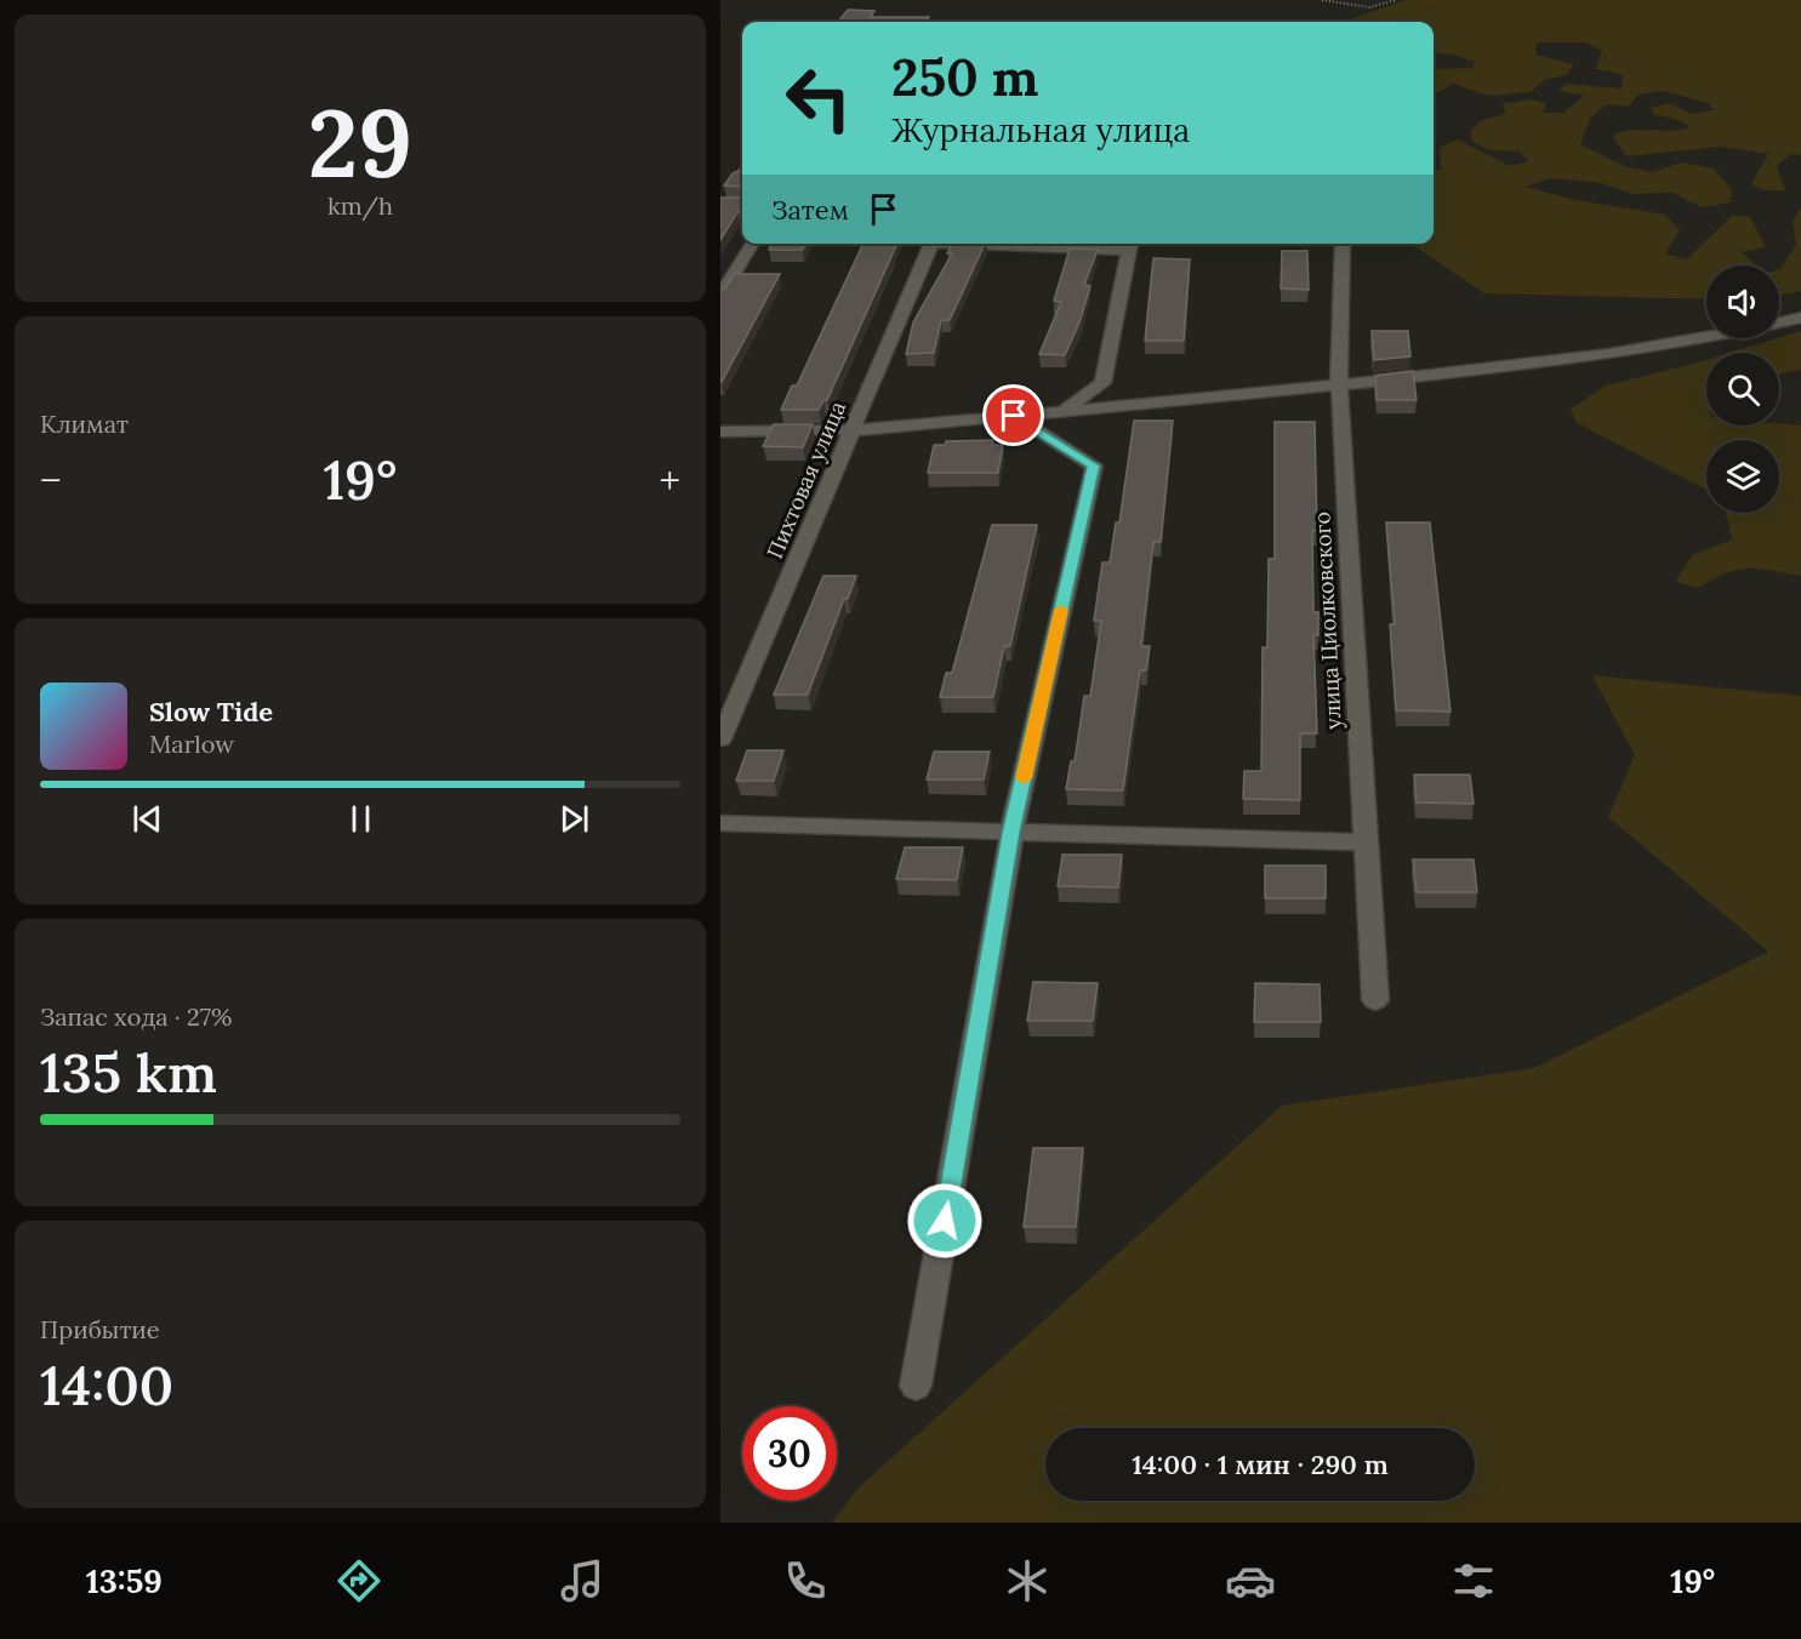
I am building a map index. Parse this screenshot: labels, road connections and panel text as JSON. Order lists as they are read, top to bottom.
{
  "streets": {
    "street": ["Пихтовая улица", "улица Циолковского"]
  },
  "page": {
    "tile": [
      ["29", "km/h"],
      "Климат",
      ["Запас хода · 27%", "135 km"],
      ["Прибытие", "14:00"]
    ],
    "turn": ["250 m", "Журнальная улица"],
    "then": "Затем",
    "heat": ["−", "19°", "+"],
    "song": ["Slow Tide", "Marlow"],
    "limit": "30",
    "trip": "14:00 · 1 мин · 290 m",
    "tabs": ["13:59", "19°"]
  }
}
